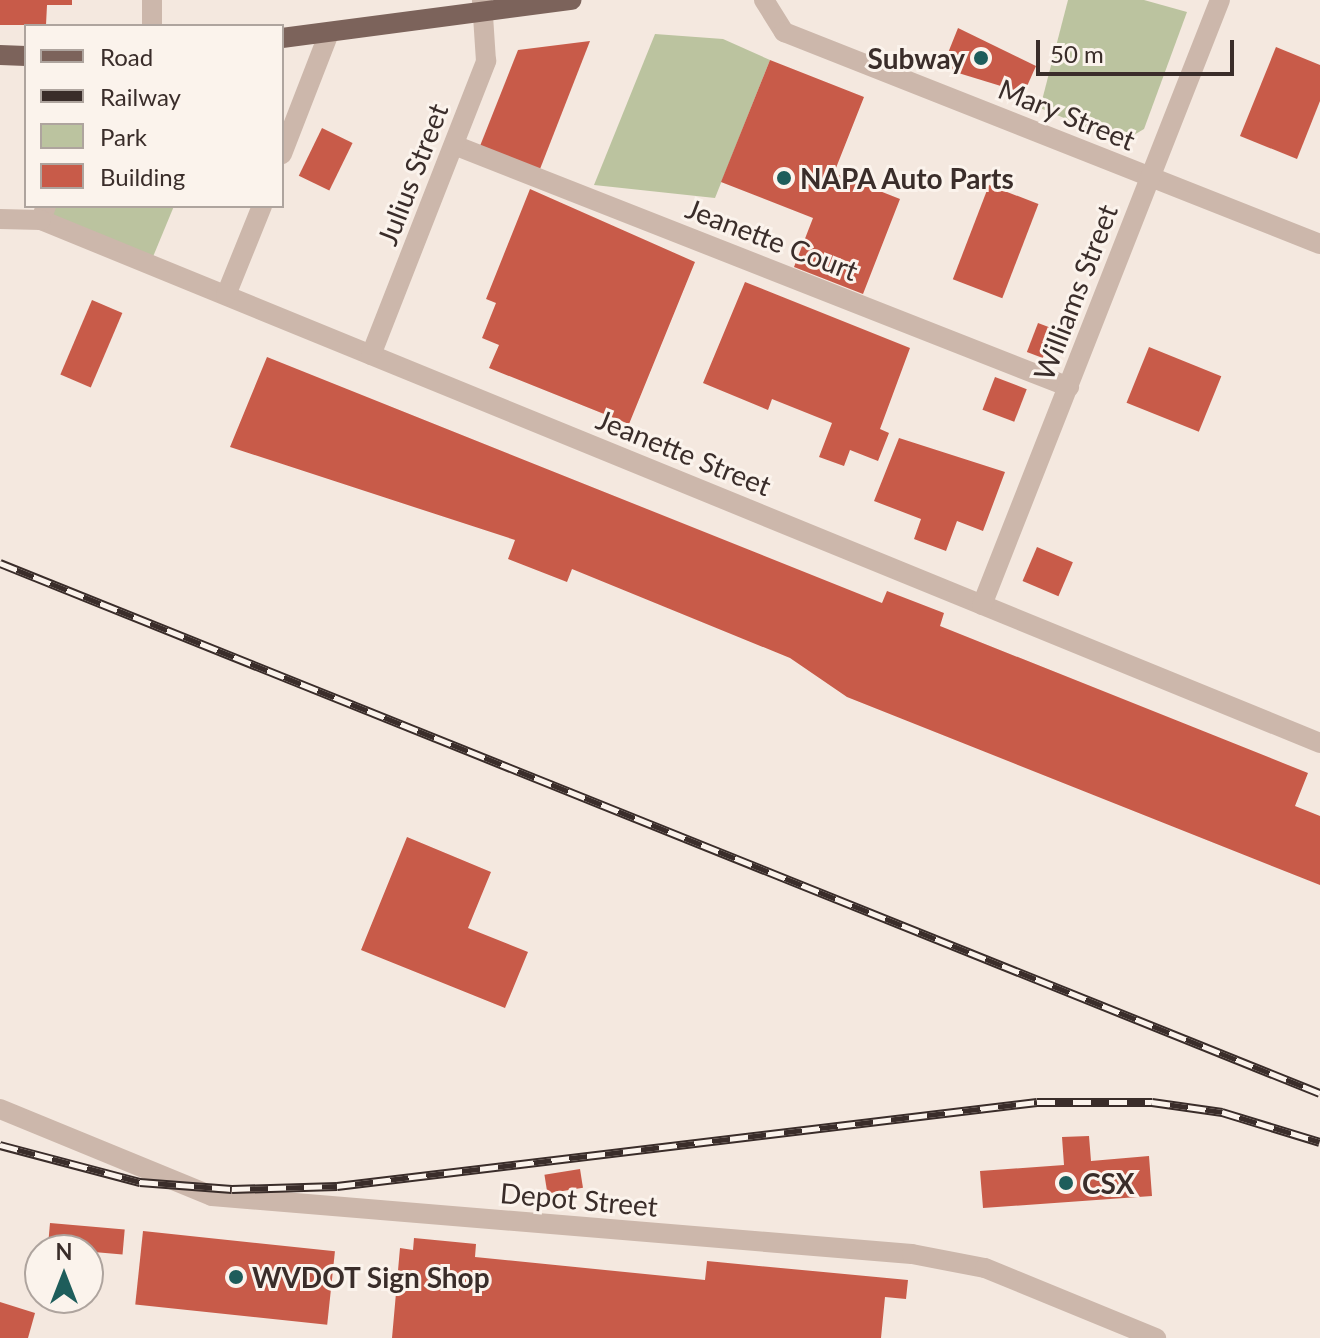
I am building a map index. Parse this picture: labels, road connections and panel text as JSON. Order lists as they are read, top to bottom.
{
  "streets": {
    "street": [
      "Mary Street",
      "Julius Street",
      "Jeanette Court",
      "Williams Street",
      "Jeanette Street",
      "Depot Street"
    ]
  },
  "crossings": [
    ["Mary Street", "Williams Street"],
    ["Julius Street", "Jeanette Court"],
    ["Julius Street", "Jeanette Street"],
    ["Jeanette Court", "Williams Street"],
    ["Williams Street", "Jeanette Street"]
  ],
  "places": [
    "Subway",
    "NAPA Auto Parts",
    "CSX",
    "WVDOT Sign Shop"
  ],
  "legend": [
    "Road",
    "Railway",
    "Park",
    "Building"
  ],
  "scale_bar": "50 m",
  "north": "top"
}
